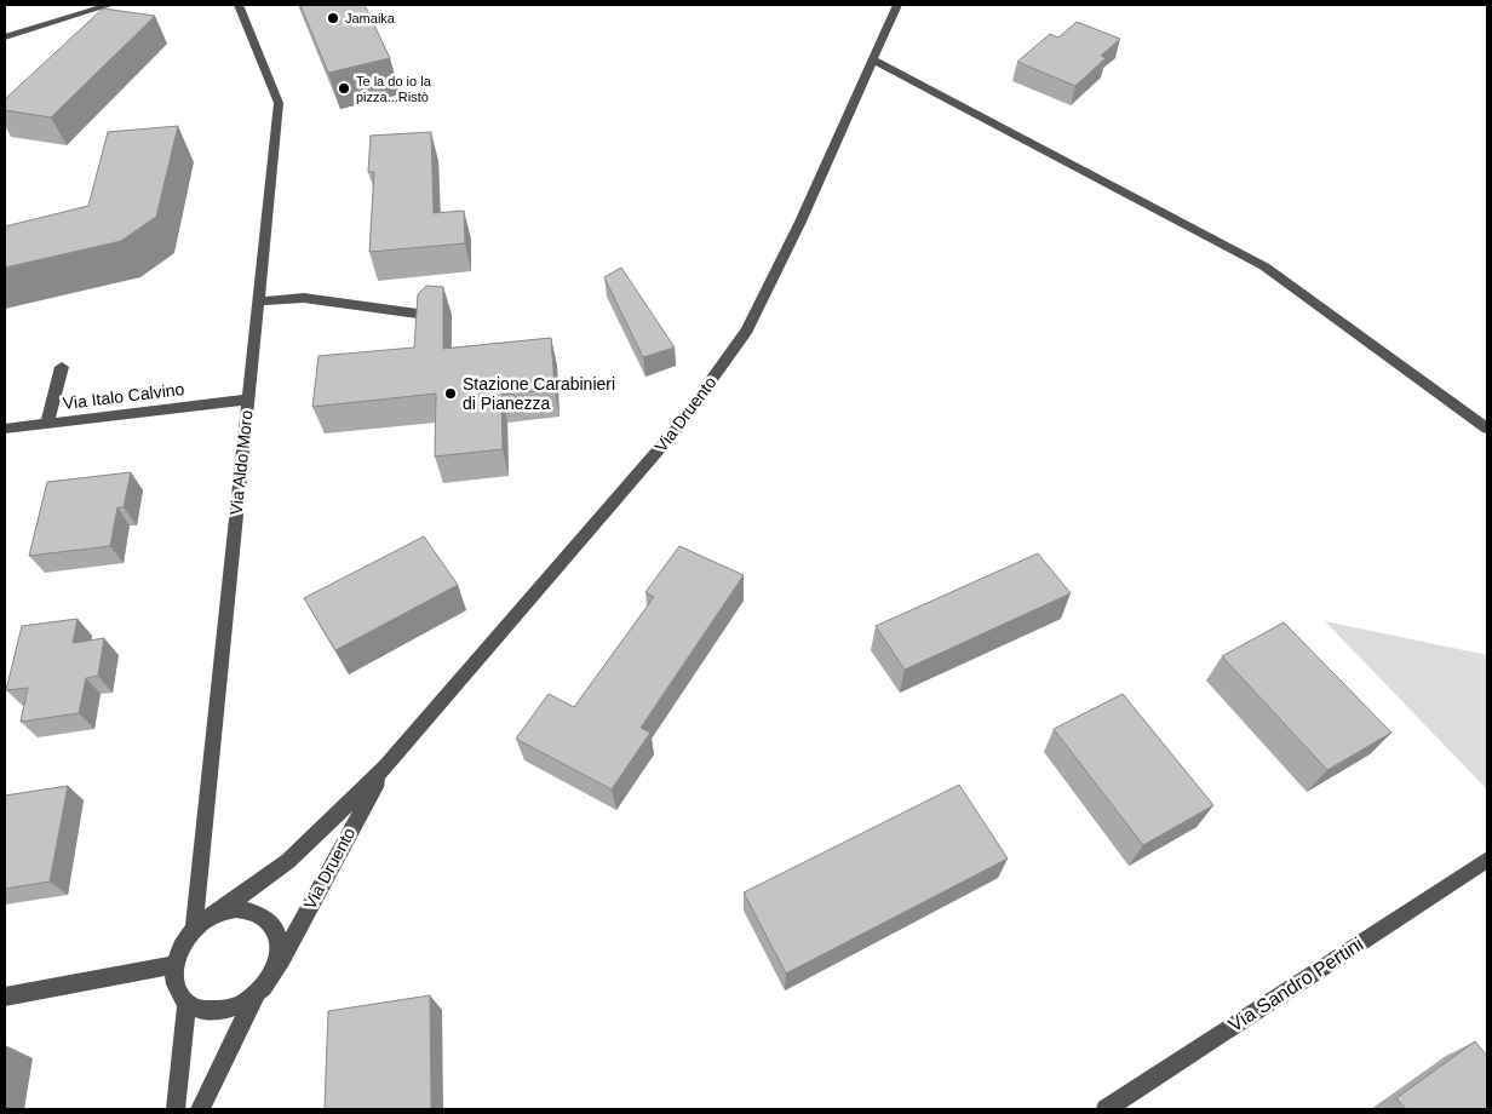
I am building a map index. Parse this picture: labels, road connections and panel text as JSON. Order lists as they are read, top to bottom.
{
  "streets": {
    "street": [
      "Via Italo Calvino",
      "Via Druento",
      "Via Aldo Moro",
      "Via Sandro Pertini"
    ]
  },
  "crossings": [
    ["Via Italo Calvino", "Via Aldo Moro"],
    ["Via Druento", "Via Aldo Moro"]
  ],
  "places": ["Jamaika", "Te la do io la pizza...Ristò", "Stazione Carabinieri di Pianezza"]
}
